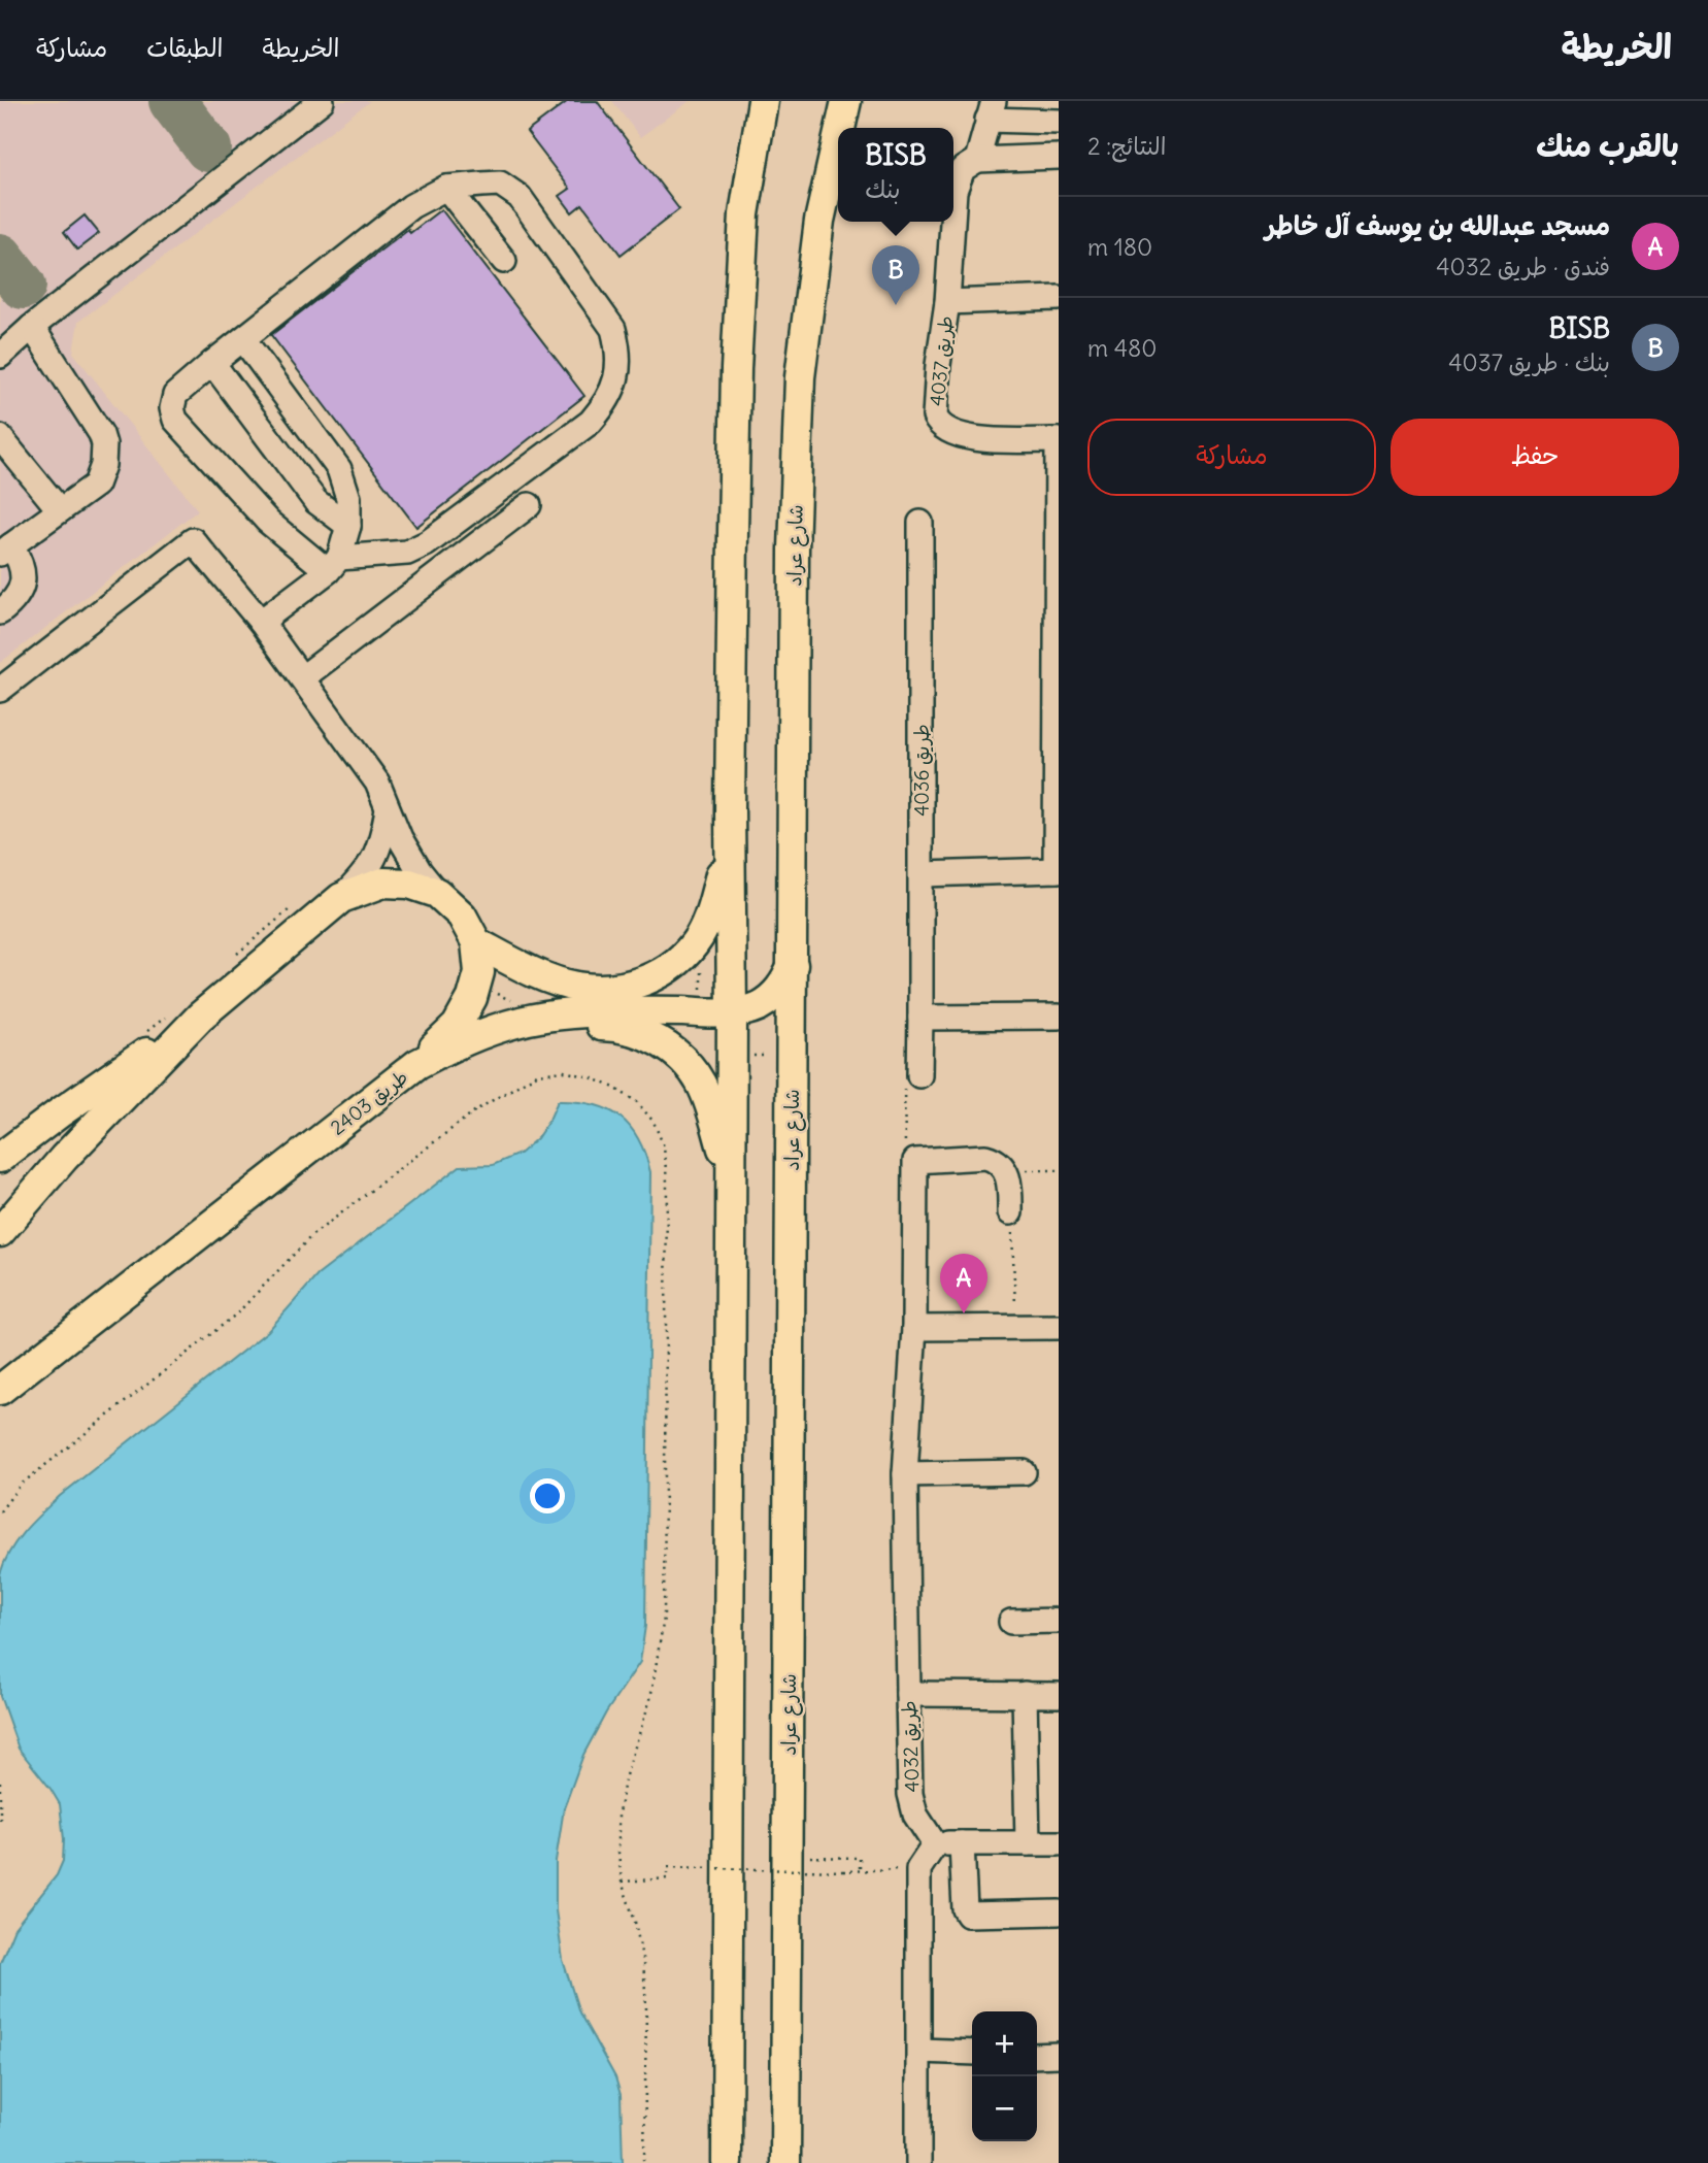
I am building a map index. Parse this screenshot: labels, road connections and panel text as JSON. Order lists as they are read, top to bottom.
{
  "streets": {
    "main road": ["شارع عراد", "طريق 2403"],
    "street": ["طريق 4037", "طريق 4036", "طريق 4032"]
  },
  "crossings": [
    ["شارع عراد", "طريق 2403"]
  ],
  "page": {
    "header": "الخريطة",
    "nav": ["الخريطة", "الطبقات", "مشاركة"],
    "heading": ["بالقرب منك", "النتائج: 2"],
    "popup": ["BISB", "بنك"],
    "list": [
      {
        "mark": "A",
        "name": "مسجد عبدالله بن يوسف آل خاطر",
        "note": "فندق · طريق 4032",
        "value": "180 m"
      },
      {
        "mark": "B",
        "name": "BISB",
        "note": "بنك · طريق 4037",
        "value": "480 m"
      }
    ],
    "pins": ["B", "A"],
    "buttons": ["حفظ", "مشاركة"],
    "map_buttons": ["+", "−"]
  }
}
